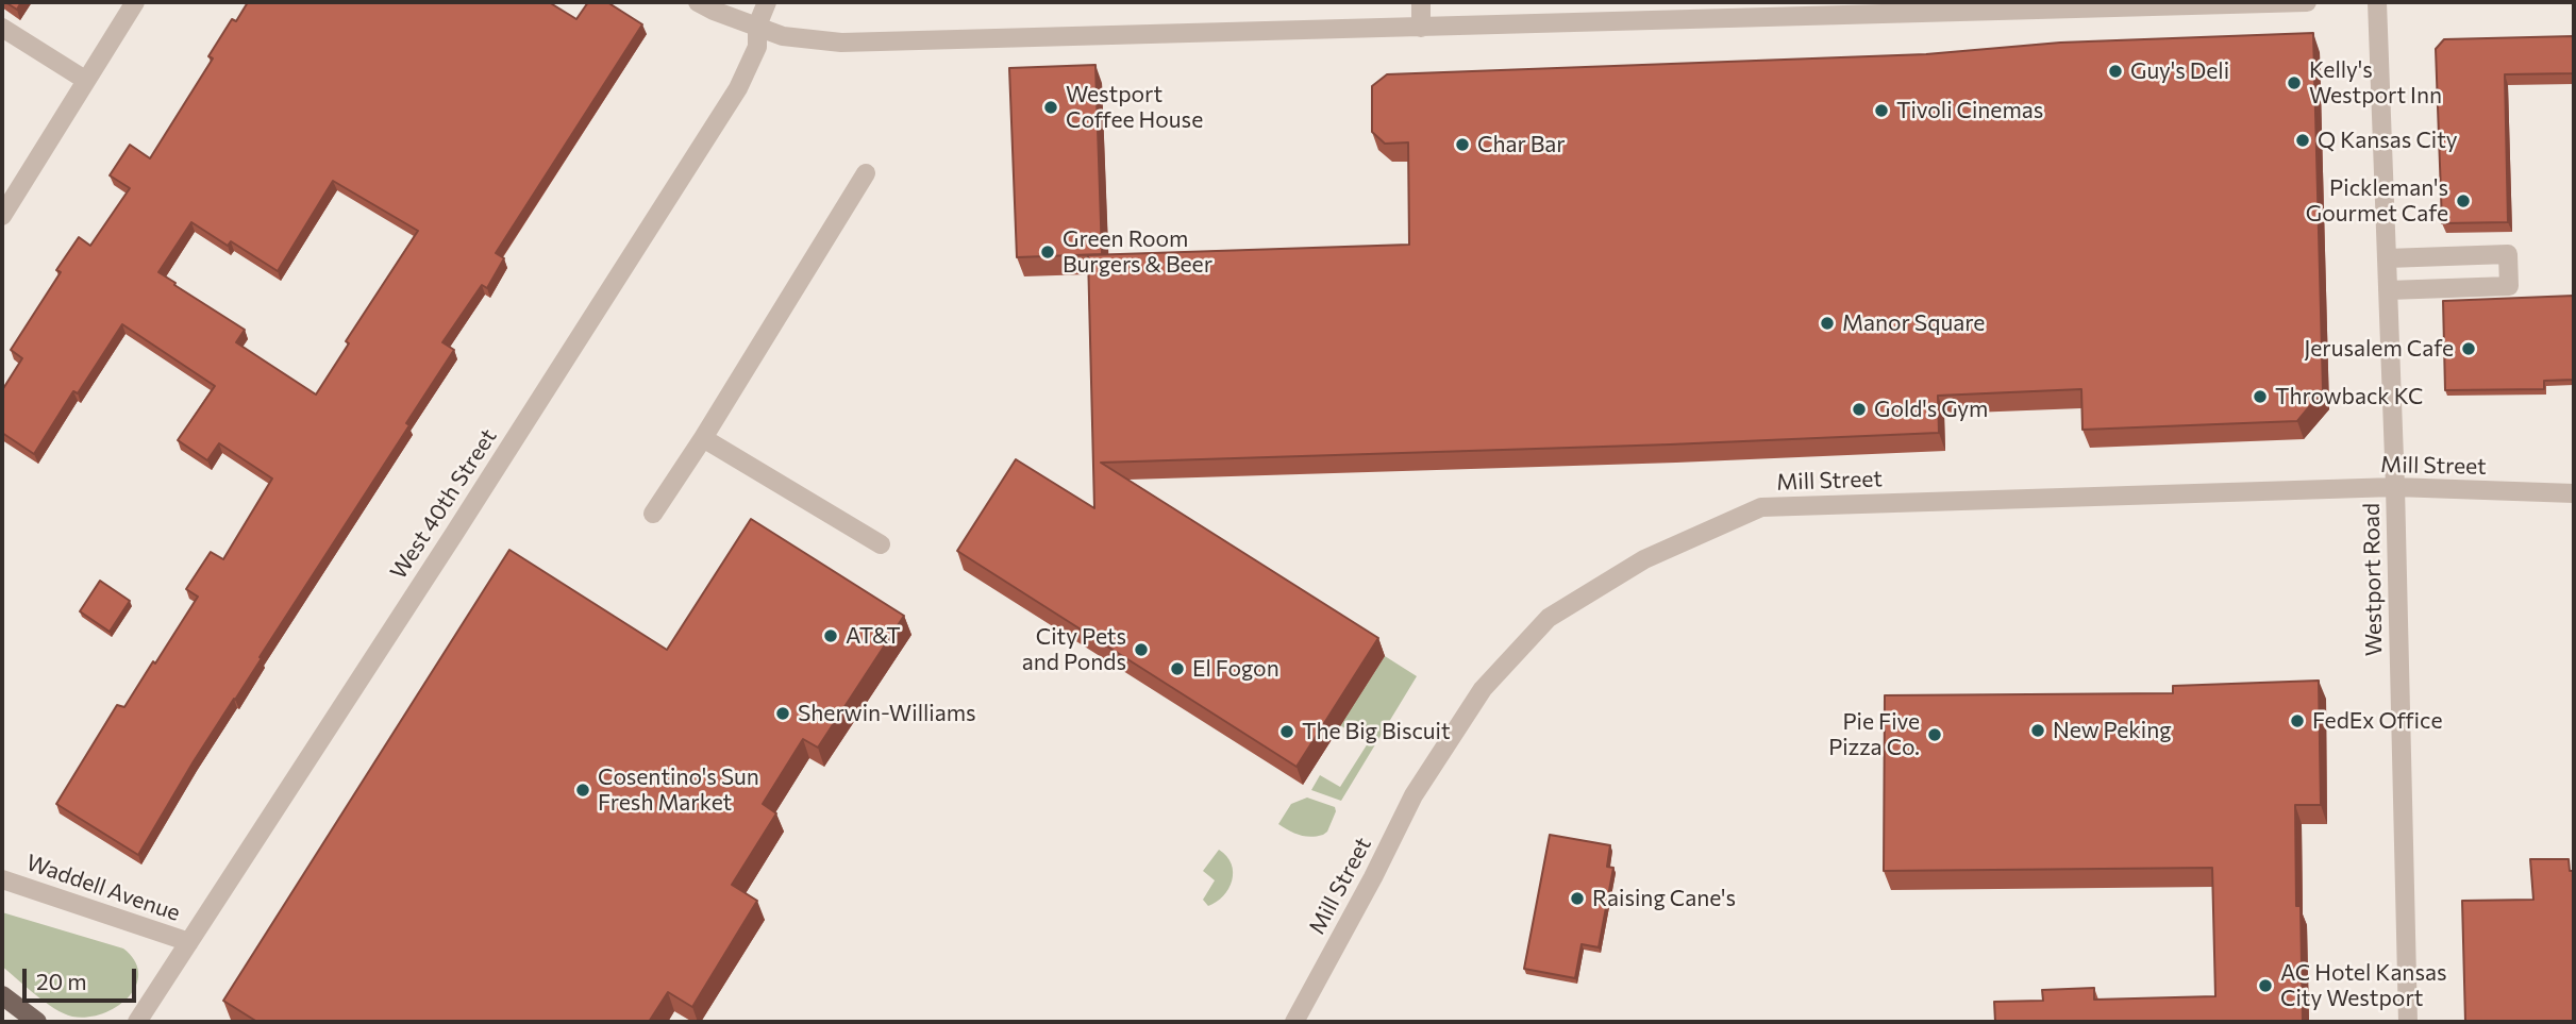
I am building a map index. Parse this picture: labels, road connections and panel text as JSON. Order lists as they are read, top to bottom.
{
  "streets": {
    "street": [
      "Mill Street",
      "West 40th Street",
      "Westport Road",
      "Waddell Avenue"
    ]
  },
  "crossings": [
    ["Mill Street", "Westport Road"],
    ["West 40th Street", "Waddell Avenue"]
  ],
  "places": [
    "Guy's Deli",
    "Kelly's Westport Inn",
    "Westport Coffee House",
    "Tivoli Cinemas",
    "Q Kansas City",
    "Char Bar",
    "Pickleman's Gourmet Cafe",
    "Green Room Burgers & Beer",
    "Manor Square",
    "Jerusalem Cafe",
    "Throwback KC",
    "Gold's Gym",
    "AT&T",
    "City Pets and Ponds",
    "El Fogon",
    "Sherwin-Williams",
    "FedEx Office",
    "New Peking",
    "The Big Biscuit",
    "Pie Five Pizza Co.",
    "Cosentino's Sun Fresh Market",
    "Raising Cane's",
    "AC Hotel Kansas City Westport"
  ],
  "scale_bar": "20 m"
}
